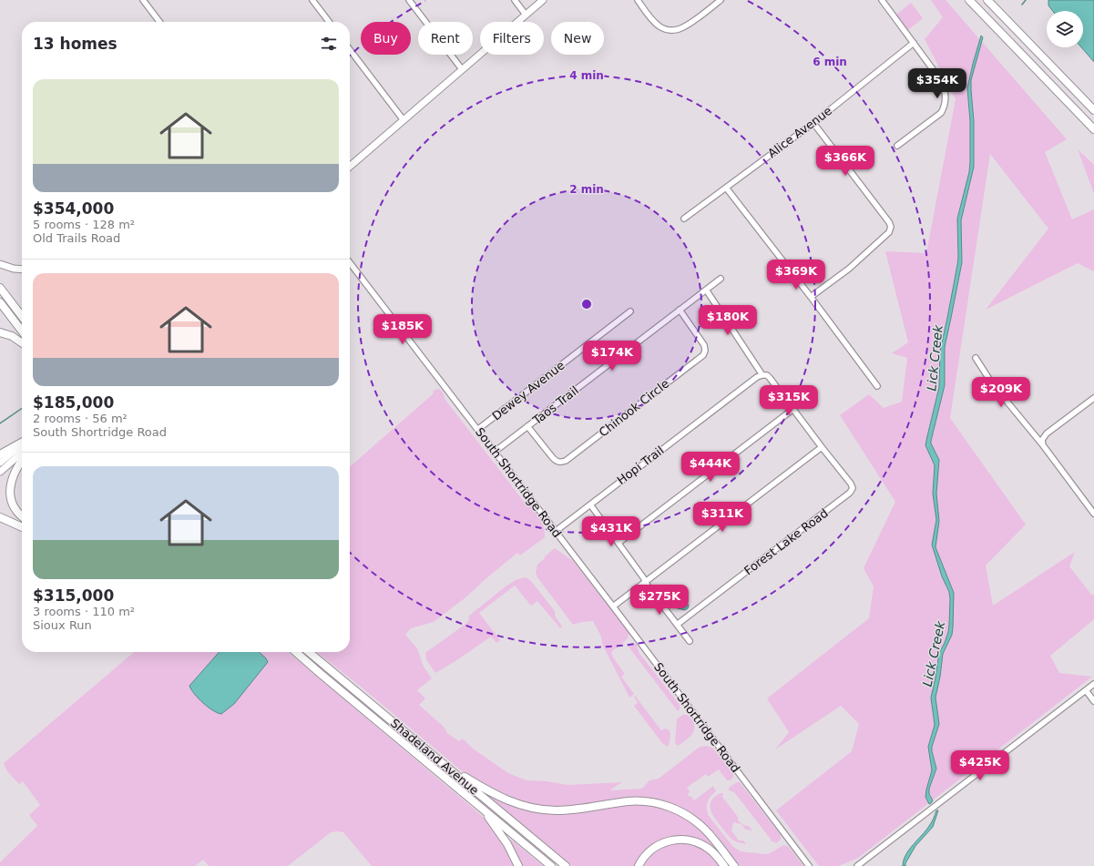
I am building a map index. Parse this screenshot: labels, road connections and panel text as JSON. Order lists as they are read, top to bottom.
{
  "streets": {
    "highway": ["Shadeland Avenue"],
    "street": [
      "Alice Avenue",
      "Dewey Avenue",
      "Taos Trail",
      "Chinook Circle",
      "Hopi Trail",
      "South Shortridge Road",
      "Forest Lake Road"
    ]
  },
  "crossings": [
    ["Dewey Avenue", "South Shortridge Road"],
    ["Taos Trail", "Chinook Circle"],
    ["Taos Trail", "South Shortridge Road"],
    ["Taos Trail", "Forest Lake Road"],
    ["Hopi Trail", "South Shortridge Road"],
    ["Hopi Trail", "Forest Lake Road"]
  ],
  "water": ["Lick Creek"],
  "page": {
    "chip": [
      "Buy",
      "Rent",
      "Filters",
      "New"
    ],
    "heading": "13 homes",
    "list": [
      {
        "name": "$354,000",
        "note": "5 rooms · 128 m² · Old Trails Road"
      },
      {
        "name": "$185,000",
        "note": "2 rooms · 56 m² · South Shortridge Road"
      },
      {
        "name": "$315,000",
        "note": "3 rooms · 110 m² · Sioux Run"
      }
    ],
    "price": [
      "$354K",
      "$366K",
      "$369K",
      "$180K",
      "$185K",
      "$174K",
      "$209K",
      "$315K",
      "$444K",
      "$311K",
      "$431K",
      "$275K",
      "$425K"
    ]
  },
  "rings": ["6 min", "4 min", "2 min"]
}
